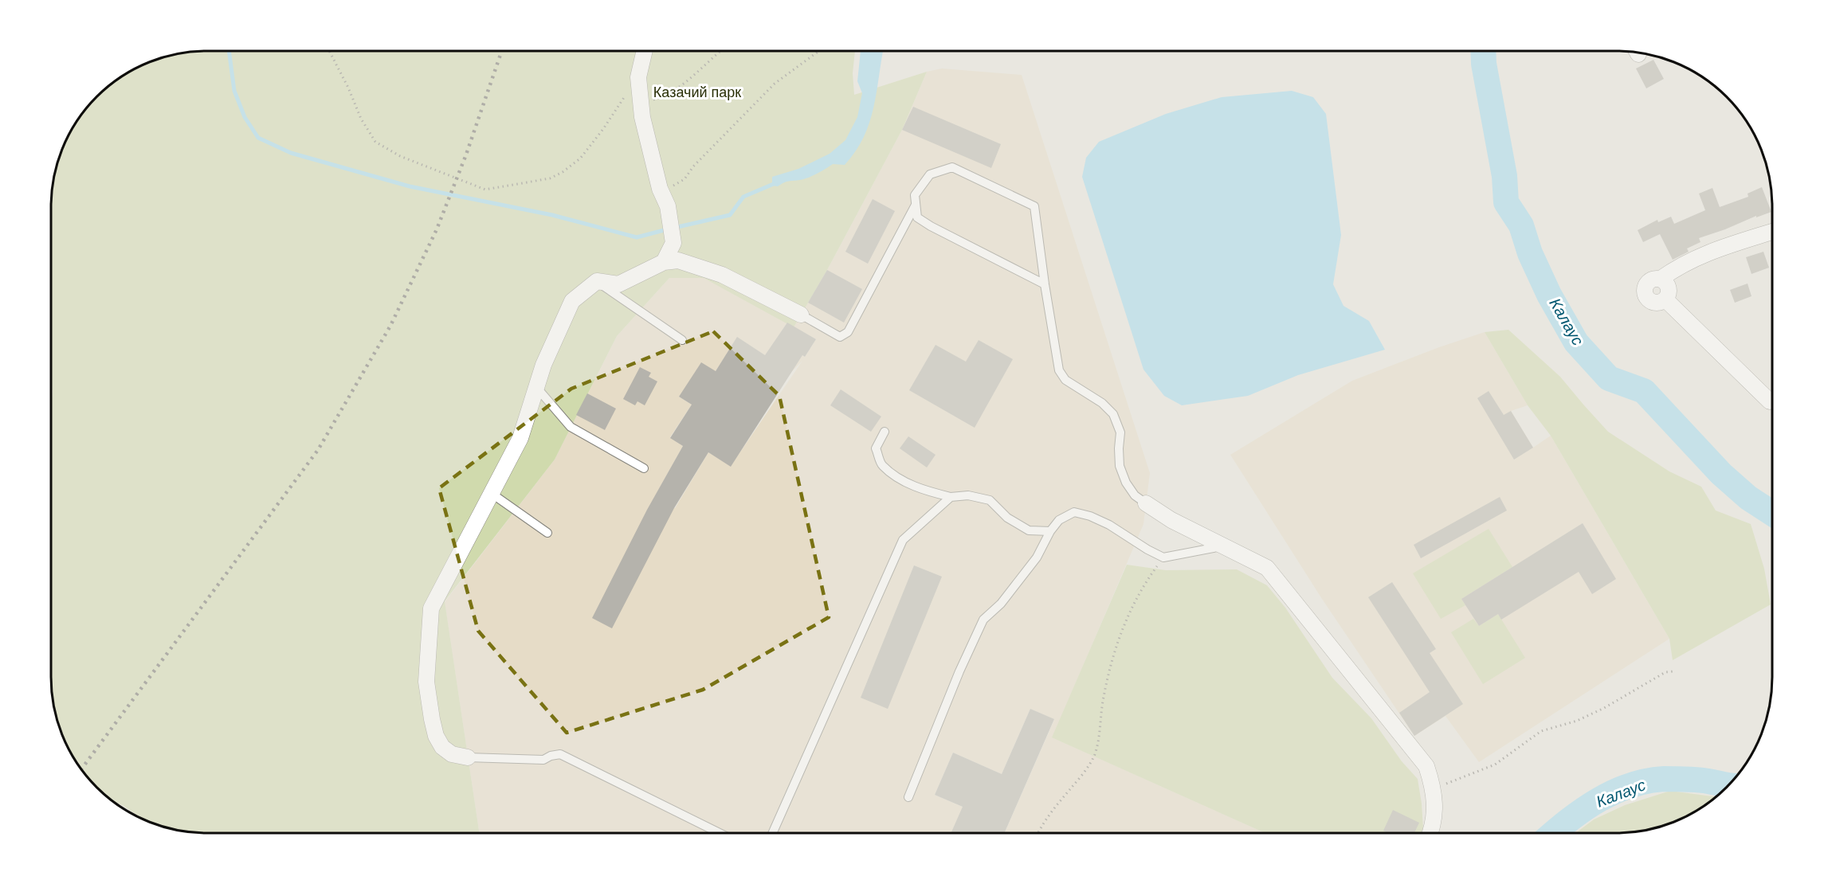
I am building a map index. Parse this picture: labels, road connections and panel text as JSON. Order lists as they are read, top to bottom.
{
  "water": ["Калаус"],
  "parks": ["Казачий парк"]
}
